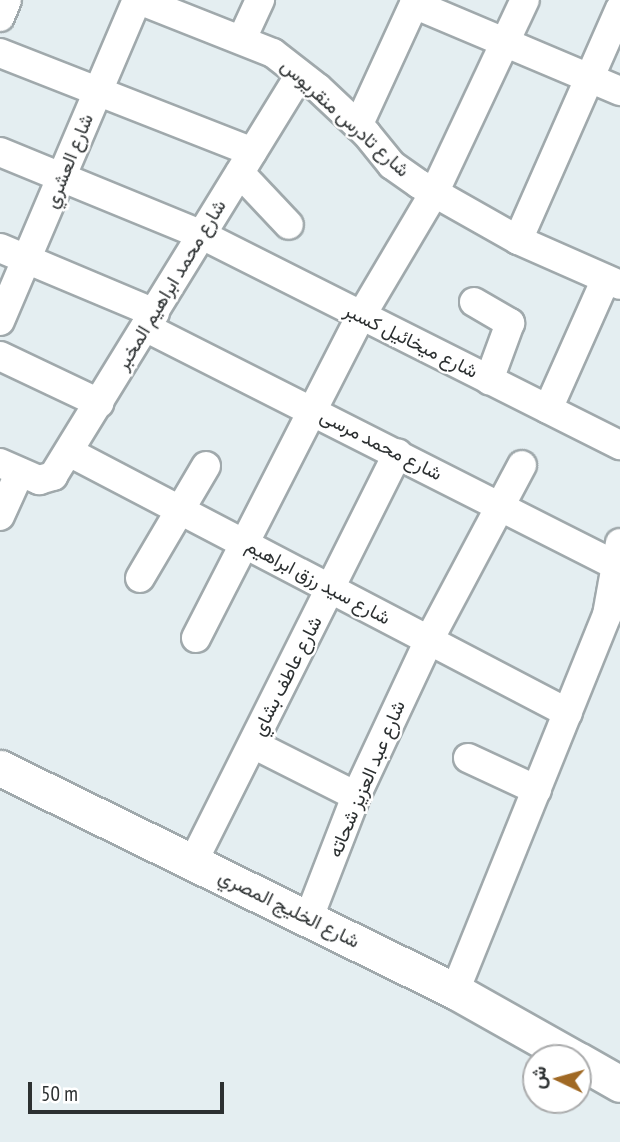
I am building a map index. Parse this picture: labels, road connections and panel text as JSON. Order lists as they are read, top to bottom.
{
  "streets": {
    "street": [
      "شارع تادرس منقريوس",
      "شارع العشري",
      "شارع محمد ابراهيم المخبر",
      "شارع ميخائيل كسبر",
      "شارع محمد مرسى",
      "شارع سيد رزق ابراهيم",
      "شارع عاطف بشاي",
      "شارع عبد العزيز شحاته",
      "شارع الخليج المصري"
    ]
  },
  "crossings": [
    ["شارع تادرس منقريوس", "شارع العشري"],
    ["شارع تادرس منقريوس", "شارع محمد ابراهيم المخبر"],
    ["شارع العشري", "شارع ميخائيل كسبر"],
    ["شارع العشري", "شارع محمد مرسى"],
    ["شارع محمد ابراهيم المخبر", "شارع ميخائيل كسبر"],
    ["شارع محمد ابراهيم المخبر", "شارع محمد مرسى"],
    ["شارع محمد ابراهيم المخبر", "شارع سيد رزق ابراهيم"],
    ["شارع محمد مرسى", "شارع عاطف بشاي"],
    ["شارع محمد مرسى", "شارع عبد العزيز شحاته"],
    ["شارع سيد رزق ابراهيم", "شارع عاطف بشاي"],
    ["شارع سيد رزق ابراهيم", "شارع عبد العزيز شحاته"],
    ["شارع عاطف بشاي", "شارع الخليج المصري"],
    ["شارع عبد العزيز شحاته", "شارع الخليج المصري"]
  ],
  "scale_bar": "50 m",
  "north": "left"
}
